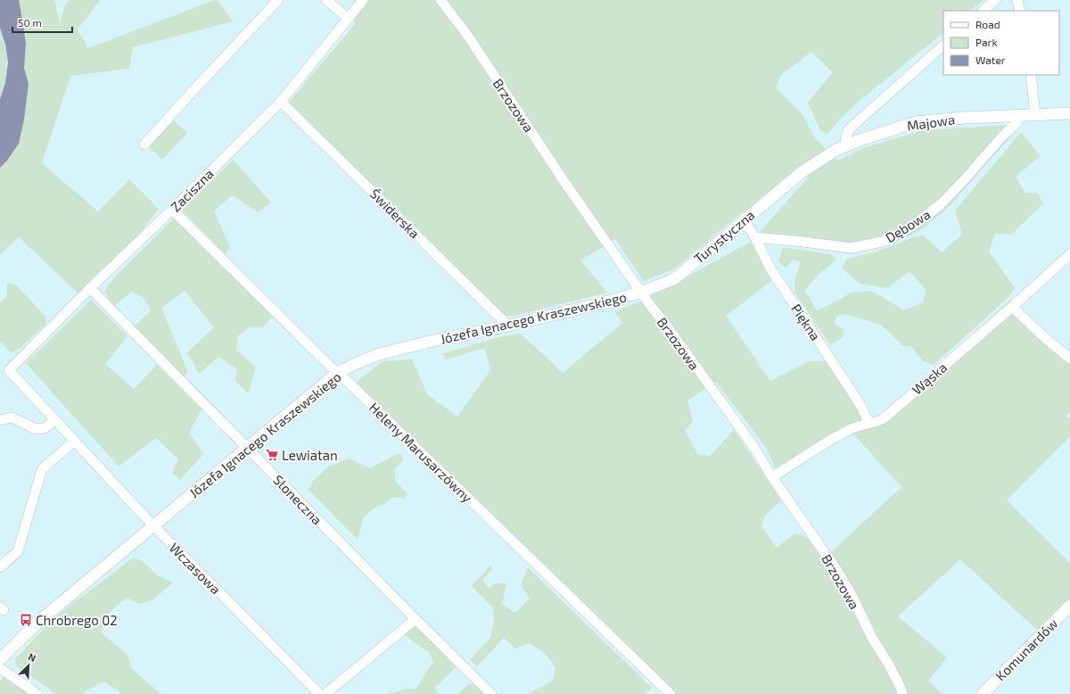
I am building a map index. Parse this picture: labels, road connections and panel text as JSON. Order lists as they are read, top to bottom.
{
  "streets": {
    "street": [
      "Brzozowa",
      "Majowa",
      "Zaciszna",
      "Świderska",
      "Dębowa",
      "Turystyczna",
      "Józefa Ignacego Kraszewskiego",
      "Piękna",
      "Wąska",
      "Heleny Marusarzówny",
      "Słoneczna",
      "Wczasowa",
      "Komunardów"
    ]
  },
  "crossings": [
    ["Brzozowa", "Turystyczna"],
    ["Brzozowa", "Józefa Ignacego Kraszewskiego"],
    ["Brzozowa", "Wąska"],
    ["Majowa", "Dębowa"],
    ["Majowa", "Turystyczna"],
    ["Zaciszna", "Świderska"],
    ["Zaciszna", "Heleny Marusarzówny"],
    ["Zaciszna", "Słoneczna"],
    ["Zaciszna", "Wczasowa"],
    ["Świderska", "Józefa Ignacego Kraszewskiego"],
    ["Dębowa", "Piękna"],
    ["Turystyczna", "Józefa Ignacego Kraszewskiego"],
    ["Turystyczna", "Piękna"],
    ["Józefa Ignacego Kraszewskiego", "Heleny Marusarzówny"],
    ["Józefa Ignacego Kraszewskiego", "Słoneczna"],
    ["Józefa Ignacego Kraszewskiego", "Wczasowa"],
    ["Piękna", "Wąska"]
  ],
  "places": {
    "supermarket": ["Lewiatan"],
    "bus stop": ["Chrobrego 02"]
  },
  "legend": ["Road", "Park", "Water"],
  "scale_bar": "50 m",
  "north": "top right"
}
